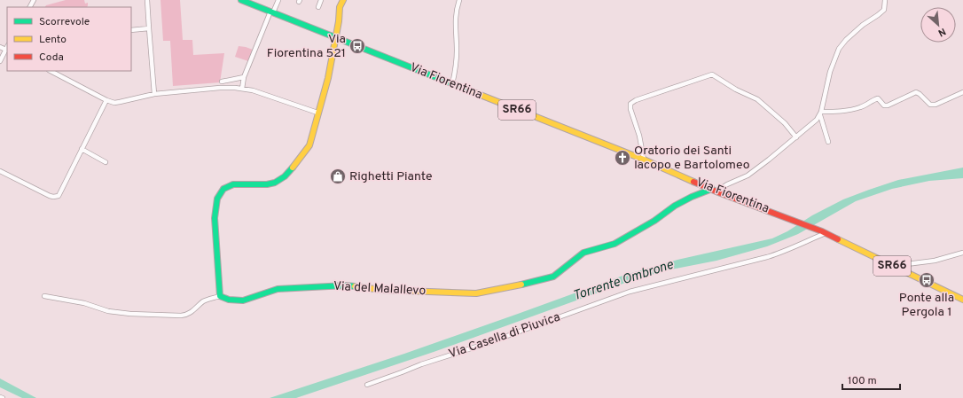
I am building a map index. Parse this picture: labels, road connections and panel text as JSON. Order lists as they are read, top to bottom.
{
  "streets": {
    "street": [
      "Via Fiorentina",
      "SR66",
      "Via del Malallevo",
      "Via Casella di Piuvica"
    ]
  },
  "crossings": [
    ["Via Fiorentina", "Via del Malallevo"],
    ["Via Fiorentina", "Via Casella di Piuvica"]
  ],
  "water": ["Torrente Ombrone"],
  "places": {
    "bus stop": ["Via Fiorentina 521", "Ponte alla Pergola 1"],
    "church": ["Oratorio dei Santi Iacopo e Bartolomeo"],
    "shop": ["Righetti Piante"]
  },
  "legend": ["Scorrevole", "Lento", "Coda"],
  "scale_bar": "100 m",
  "north": "bottom right"
}
